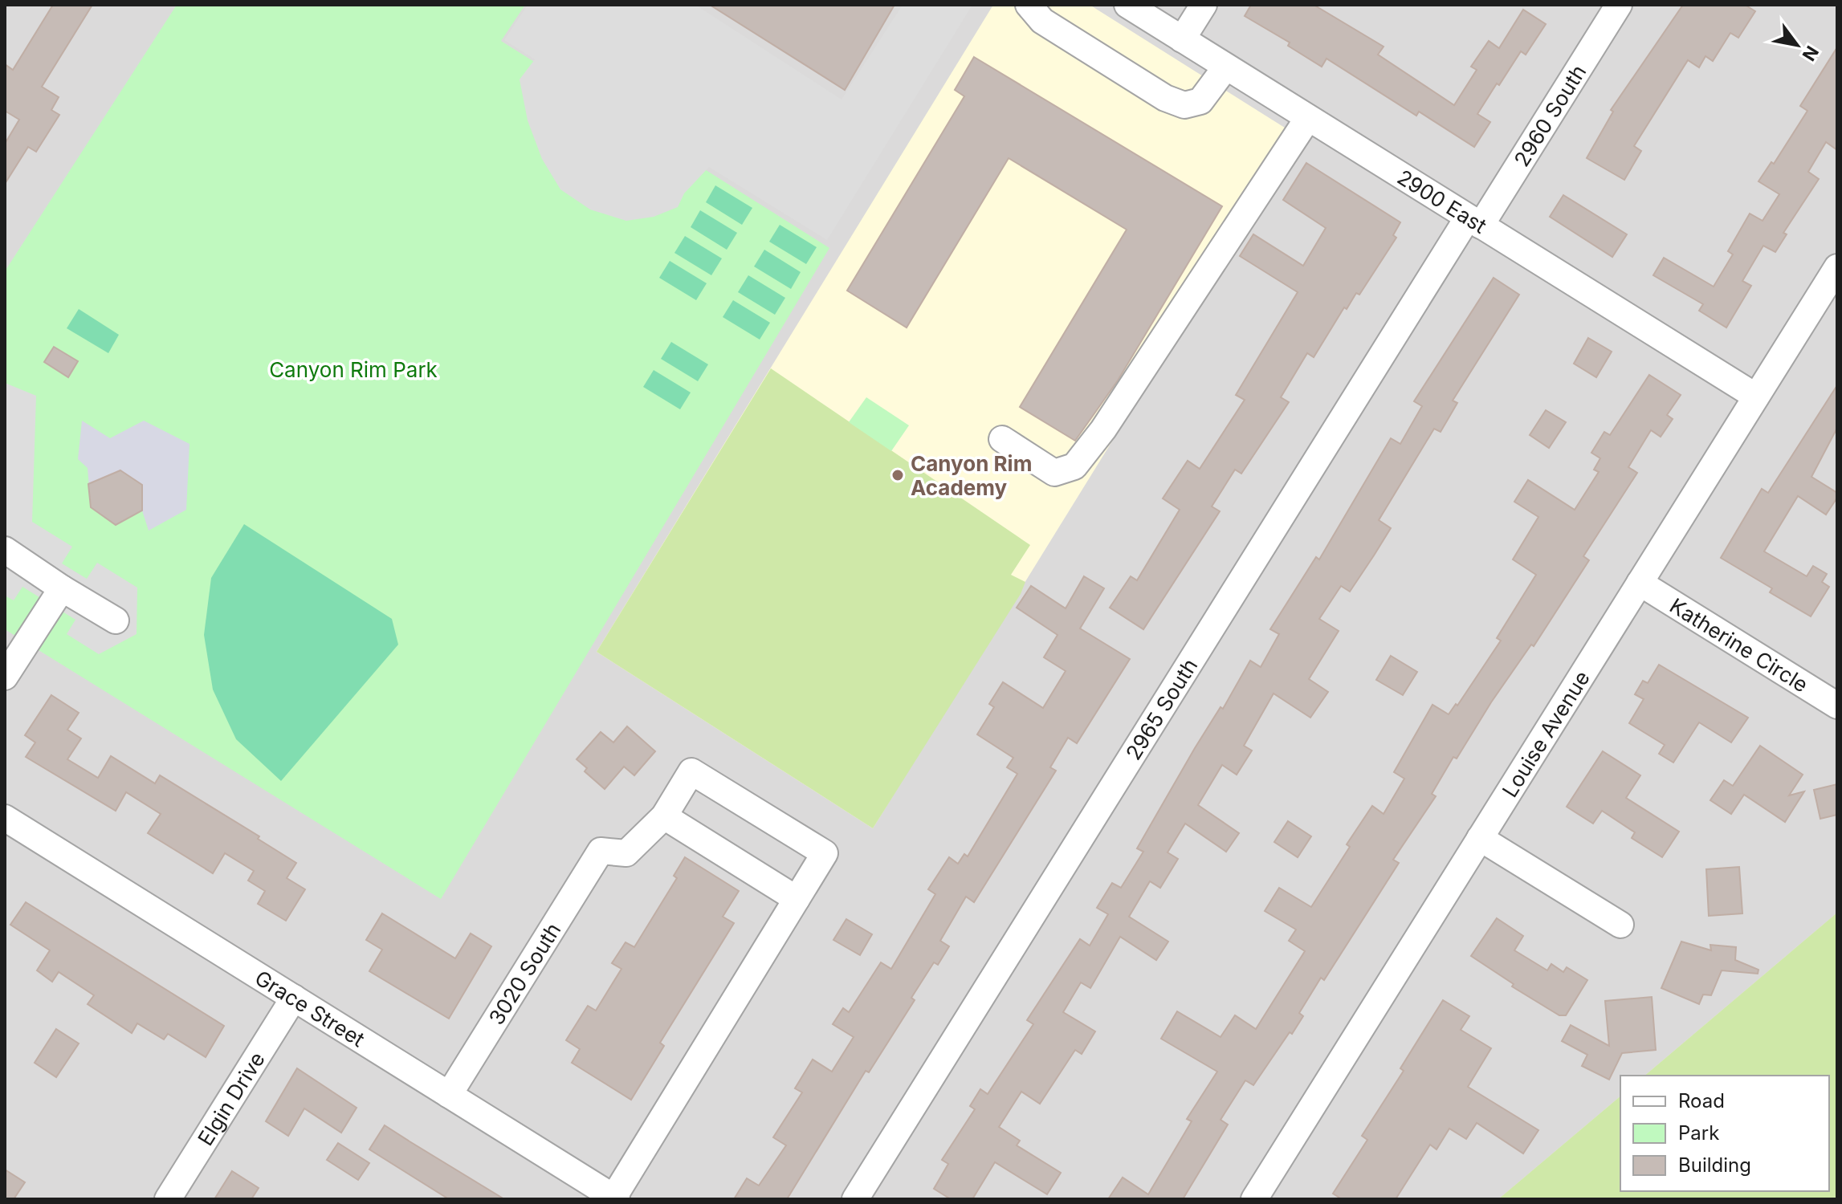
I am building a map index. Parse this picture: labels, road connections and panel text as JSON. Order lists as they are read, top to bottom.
{
  "streets": {
    "street": [
      "2960 South",
      "2900 East",
      "Katherine Circle",
      "2965 South",
      "Louise Avenue",
      "3020 South",
      "Grace Street",
      "Elgin Drive"
    ]
  },
  "crossings": [
    ["2960 South", "2900 East"],
    ["2960 South", "2965 South"],
    ["2900 East", "2965 South"],
    ["2900 East", "Louise Avenue"],
    ["Katherine Circle", "Louise Avenue"],
    ["3020 South", "Grace Street"],
    ["Grace Street", "Elgin Drive"]
  ],
  "parks": ["Canyon Rim Park"],
  "places": ["Canyon Rim Academy"],
  "legend": ["Road", "Park", "Building"],
  "north": "bottom right"
}
